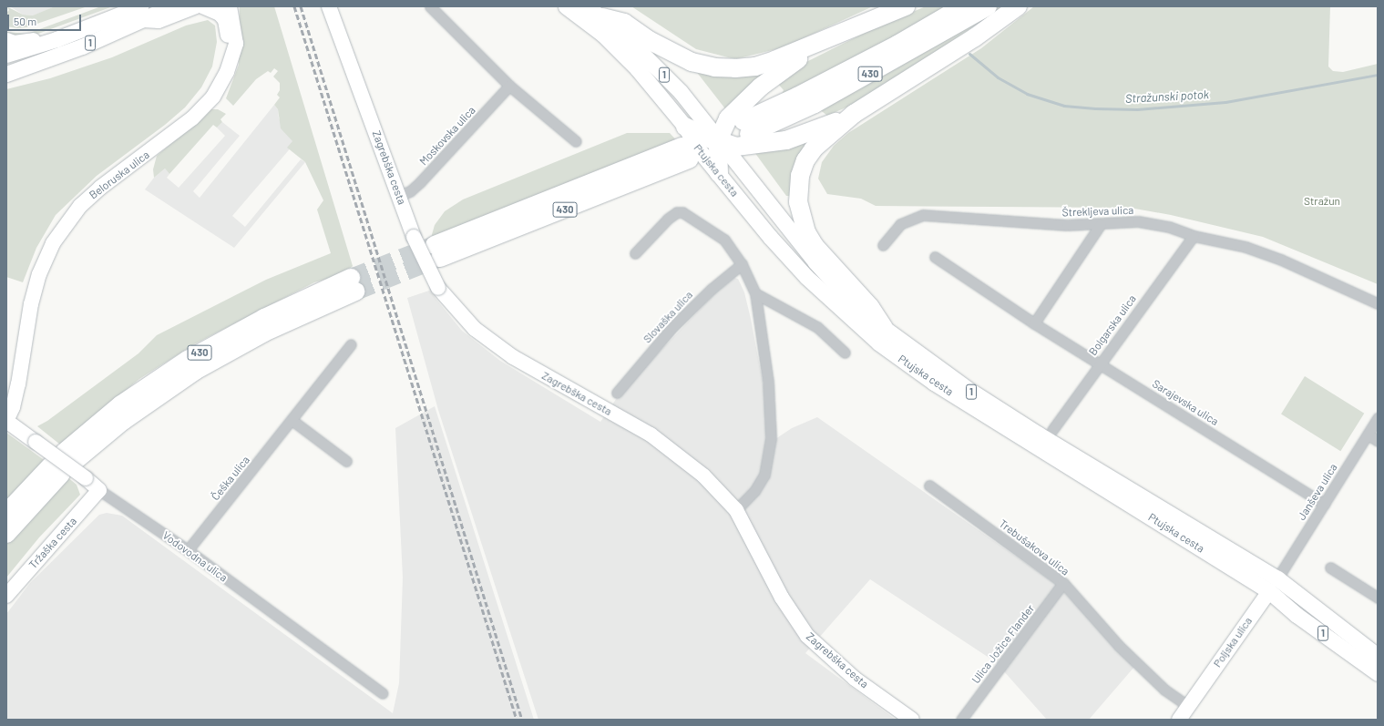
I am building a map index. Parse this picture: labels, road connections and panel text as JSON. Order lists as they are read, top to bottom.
{
  "streets": {
    "highway": ["430"],
    "main road": ["1", "Ptujska cesta"],
    "street": [
      "Moskovska ulica",
      "Zagrebška cesta",
      "Beloruska ulica",
      "Štrekljeva ulica",
      "Slovaška ulica",
      "Bolgarska ulica",
      "Sarajevska ulica",
      "Češka ulica",
      "Janševa ulica",
      "Tržaška cesta",
      "Trebušakova ulica",
      "Vodovodna ulica",
      "Poljska ulica",
      "Ulica Jožice Flander"
    ]
  },
  "crossings": [
    ["Moskovska ulica", "Zagrebška cesta"],
    ["Ptujska cesta", "Janševa ulica"],
    ["Ptujska cesta", "Poljska ulica"],
    ["Beloruska ulica", "Vodovodna ulica"],
    ["Štrekljeva ulica", "Bolgarska ulica"],
    ["Bolgarska ulica", "Sarajevska ulica"],
    ["Sarajevska ulica", "Janševa ulica"],
    ["Češka ulica", "Vodovodna ulica"],
    ["Janševa ulica", "Poljska ulica"],
    ["Tržaška cesta", "Vodovodna ulica"],
    ["Trebušakova ulica", "Poljska ulica"],
    ["Trebušakova ulica", "Ulica Jožice Flander"]
  ],
  "water": ["Stražunski potok"],
  "parks": ["Stražun"],
  "scale_bar": "50 m"
}
